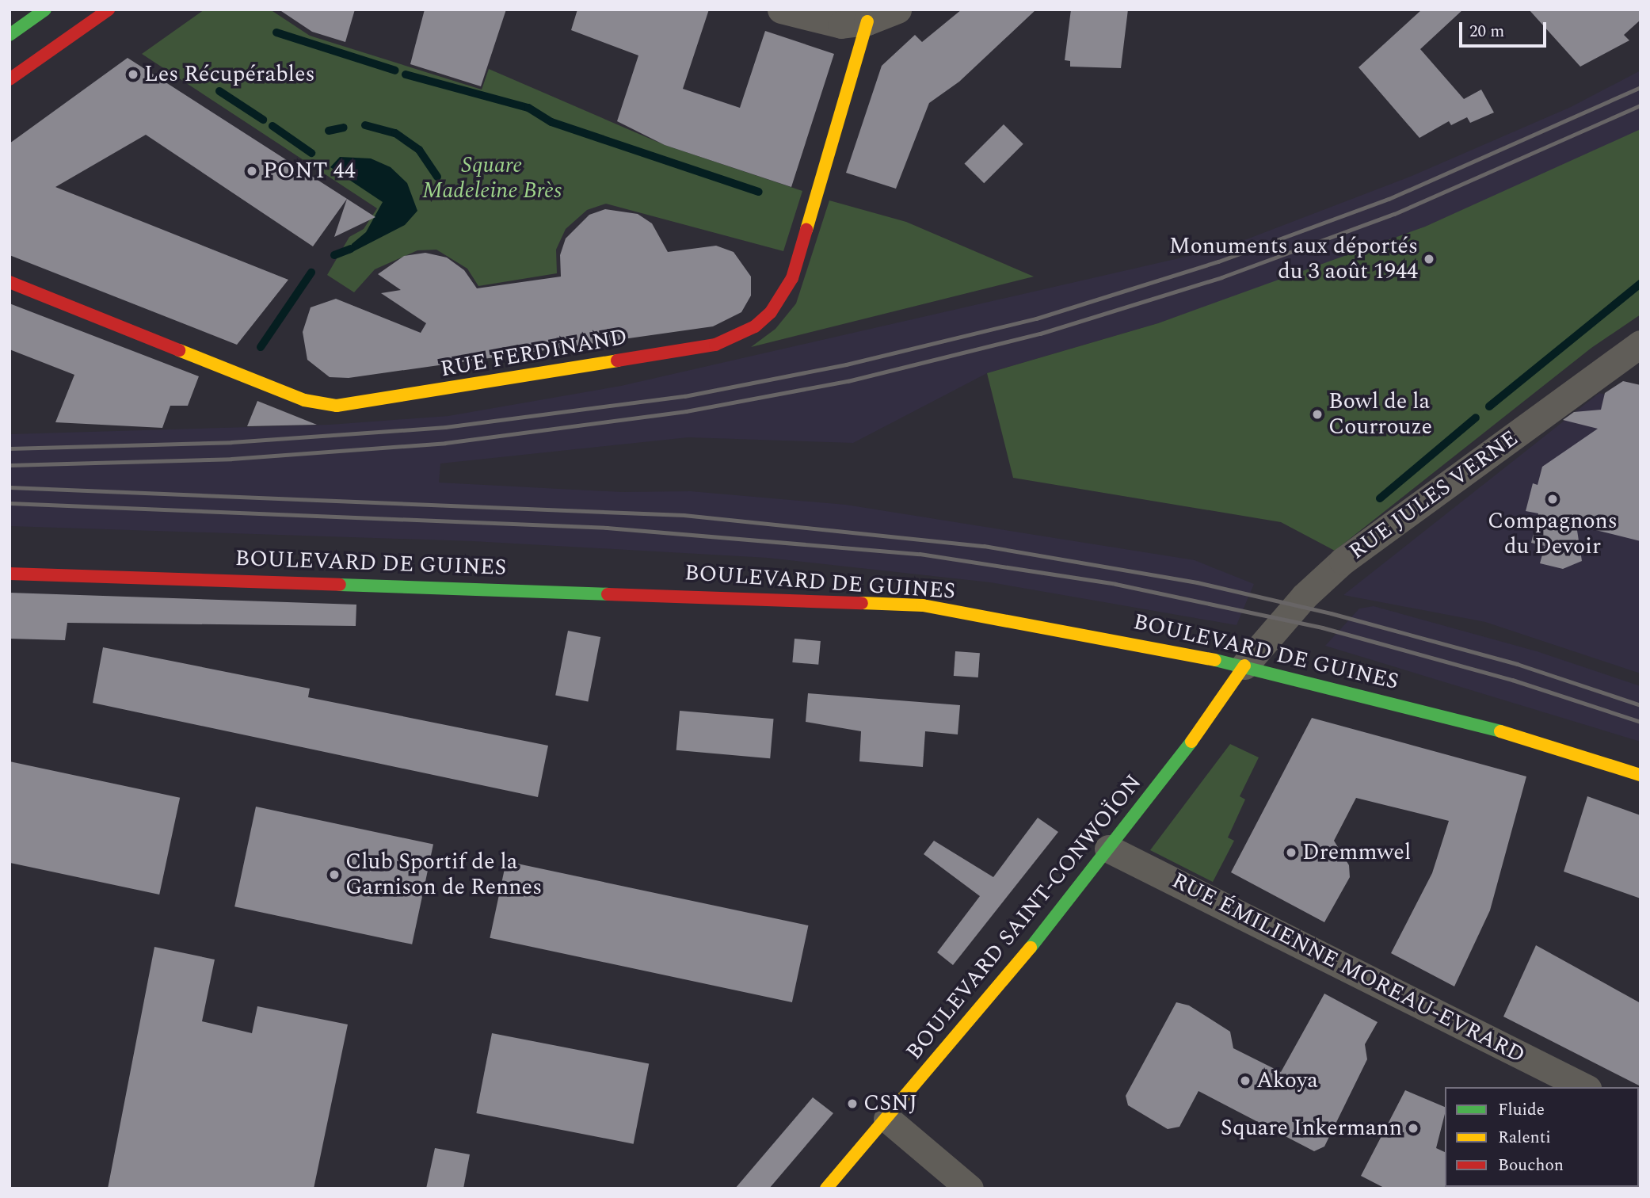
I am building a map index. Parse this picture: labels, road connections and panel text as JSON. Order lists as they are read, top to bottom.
{
  "streets": {
    "street": [
      "RUE FERDINAND",
      "RUE JULES VERNE",
      "BOULEVARD DE GUINES",
      "BOULEVARD SAINT-CONWOÏON",
      "RUE ÉMILIENNE MOREAU-EVRARD"
    ]
  },
  "crossings": [
    ["RUE JULES VERNE", "BOULEVARD DE GUINES"],
    ["RUE JULES VERNE", "BOULEVARD SAINT-CONWOÏON"],
    ["BOULEVARD DE GUINES", "BOULEVARD SAINT-CONWOÏON"],
    ["BOULEVARD SAINT-CONWOÏON", "RUE ÉMILIENNE MOREAU-EVRARD"]
  ],
  "parks": ["Square Madeleine Brès"],
  "places": [
    "Les Récupérables",
    "PONT 44",
    "Monuments aux déportés du 3 août 1944",
    "Bowl de la Courrouze",
    "Compagnons du Devoir",
    "Dremmwel",
    "Club Sportif de la Garnison de Rennes",
    "Akoya",
    "CSNJ",
    "Square Inkermann"
  ],
  "legend": ["Fluide", "Ralenti", "Bouchon"],
  "scale_bar": "20 m"
}
